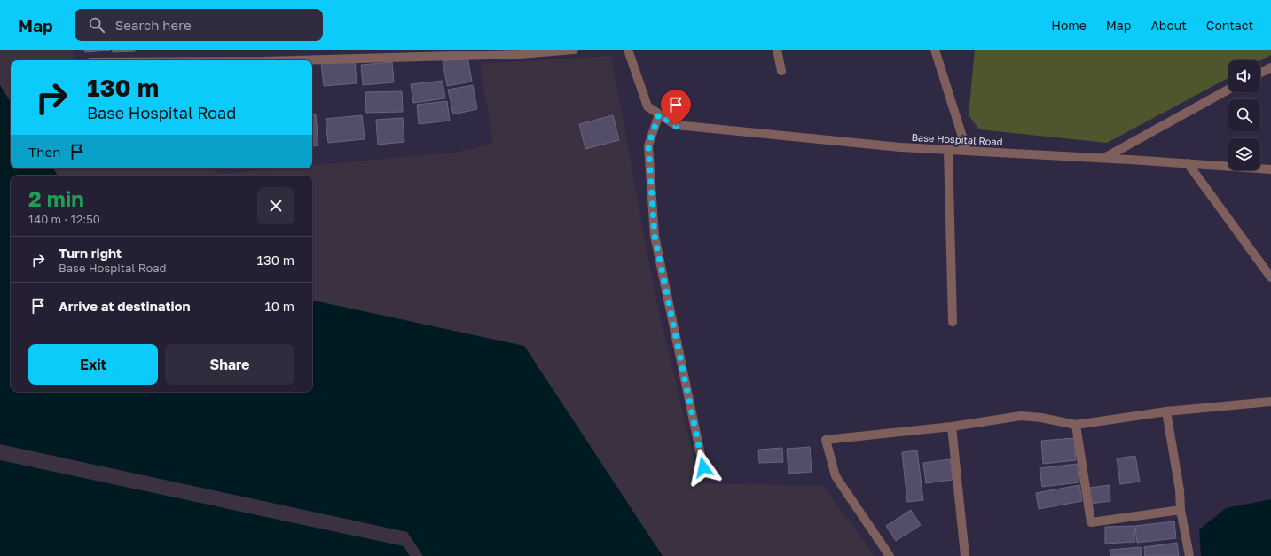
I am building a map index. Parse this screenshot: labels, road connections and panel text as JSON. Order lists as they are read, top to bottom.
{
  "streets": {
    "street": ["Base Hospital Road"]
  },
  "page": {
    "header": "Map",
    "search": "Search here",
    "nav": [
      "Home",
      "Map",
      "About",
      "Contact"
    ],
    "turn": ["130 m", "Base Hospital Road"],
    "then": "Then",
    "heading": ["2 min", "140 m · 12:50"],
    "list": [
      {
        "name": "Turn right",
        "note": "Base Hospital Road",
        "value": "130 m"
      },
      {
        "name": "Arrive at destination",
        "value": "10 m"
      }
    ],
    "buttons": ["Exit", "Share"]
  }
}
